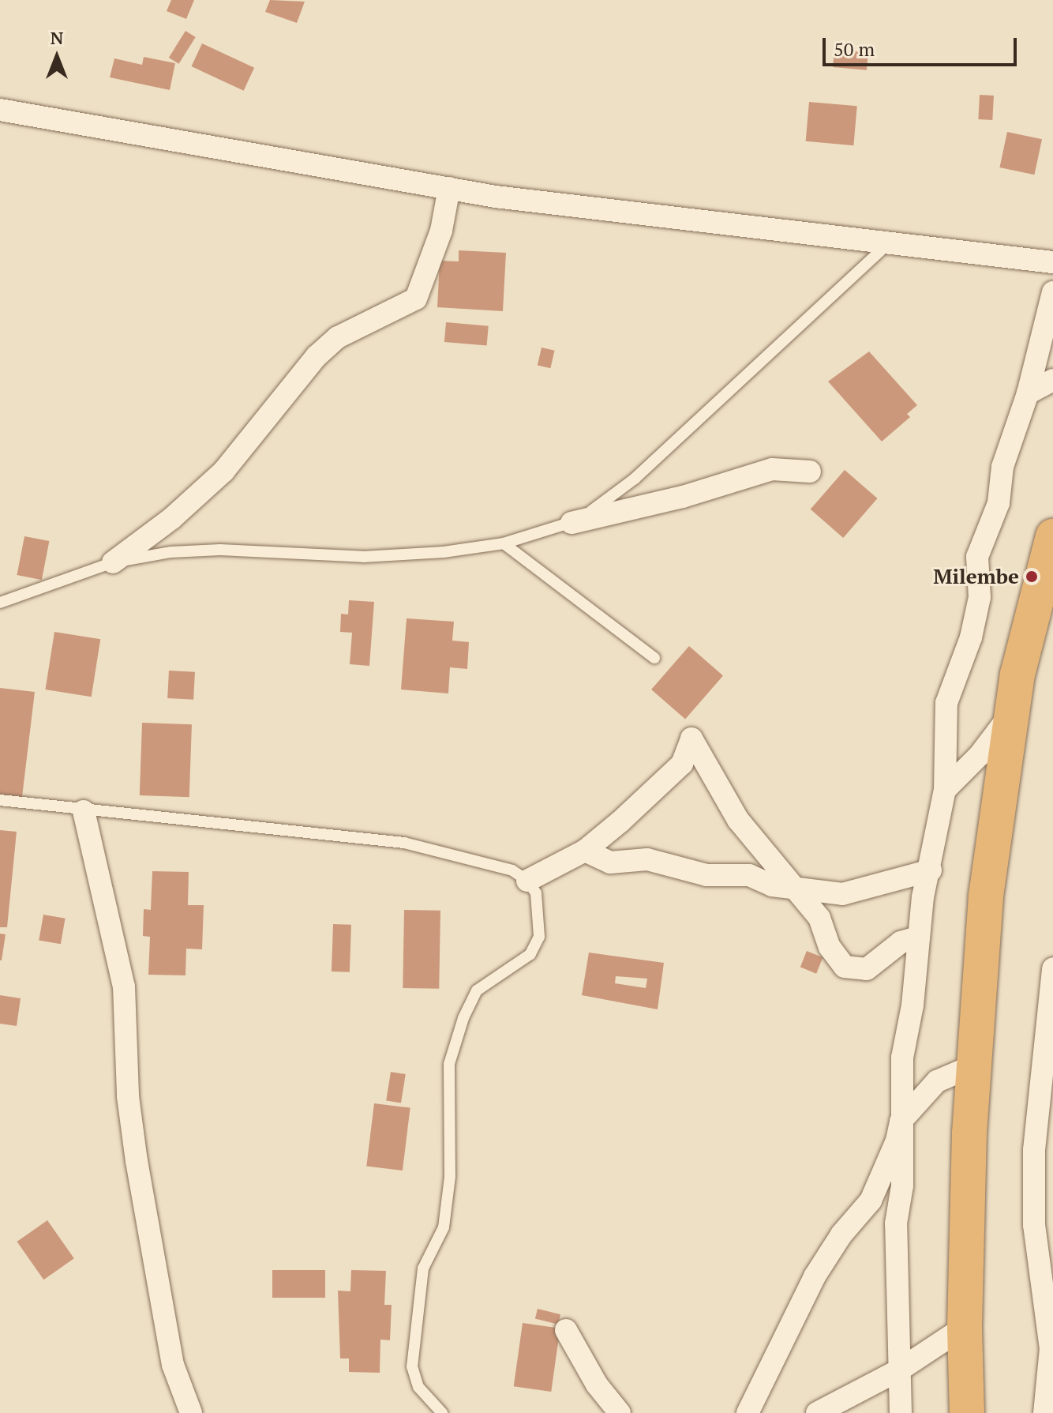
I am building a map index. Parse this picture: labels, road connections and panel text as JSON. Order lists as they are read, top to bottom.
{
  "places": ["Milembe"],
  "scale_bar": "50 m",
  "north": "top"
}
